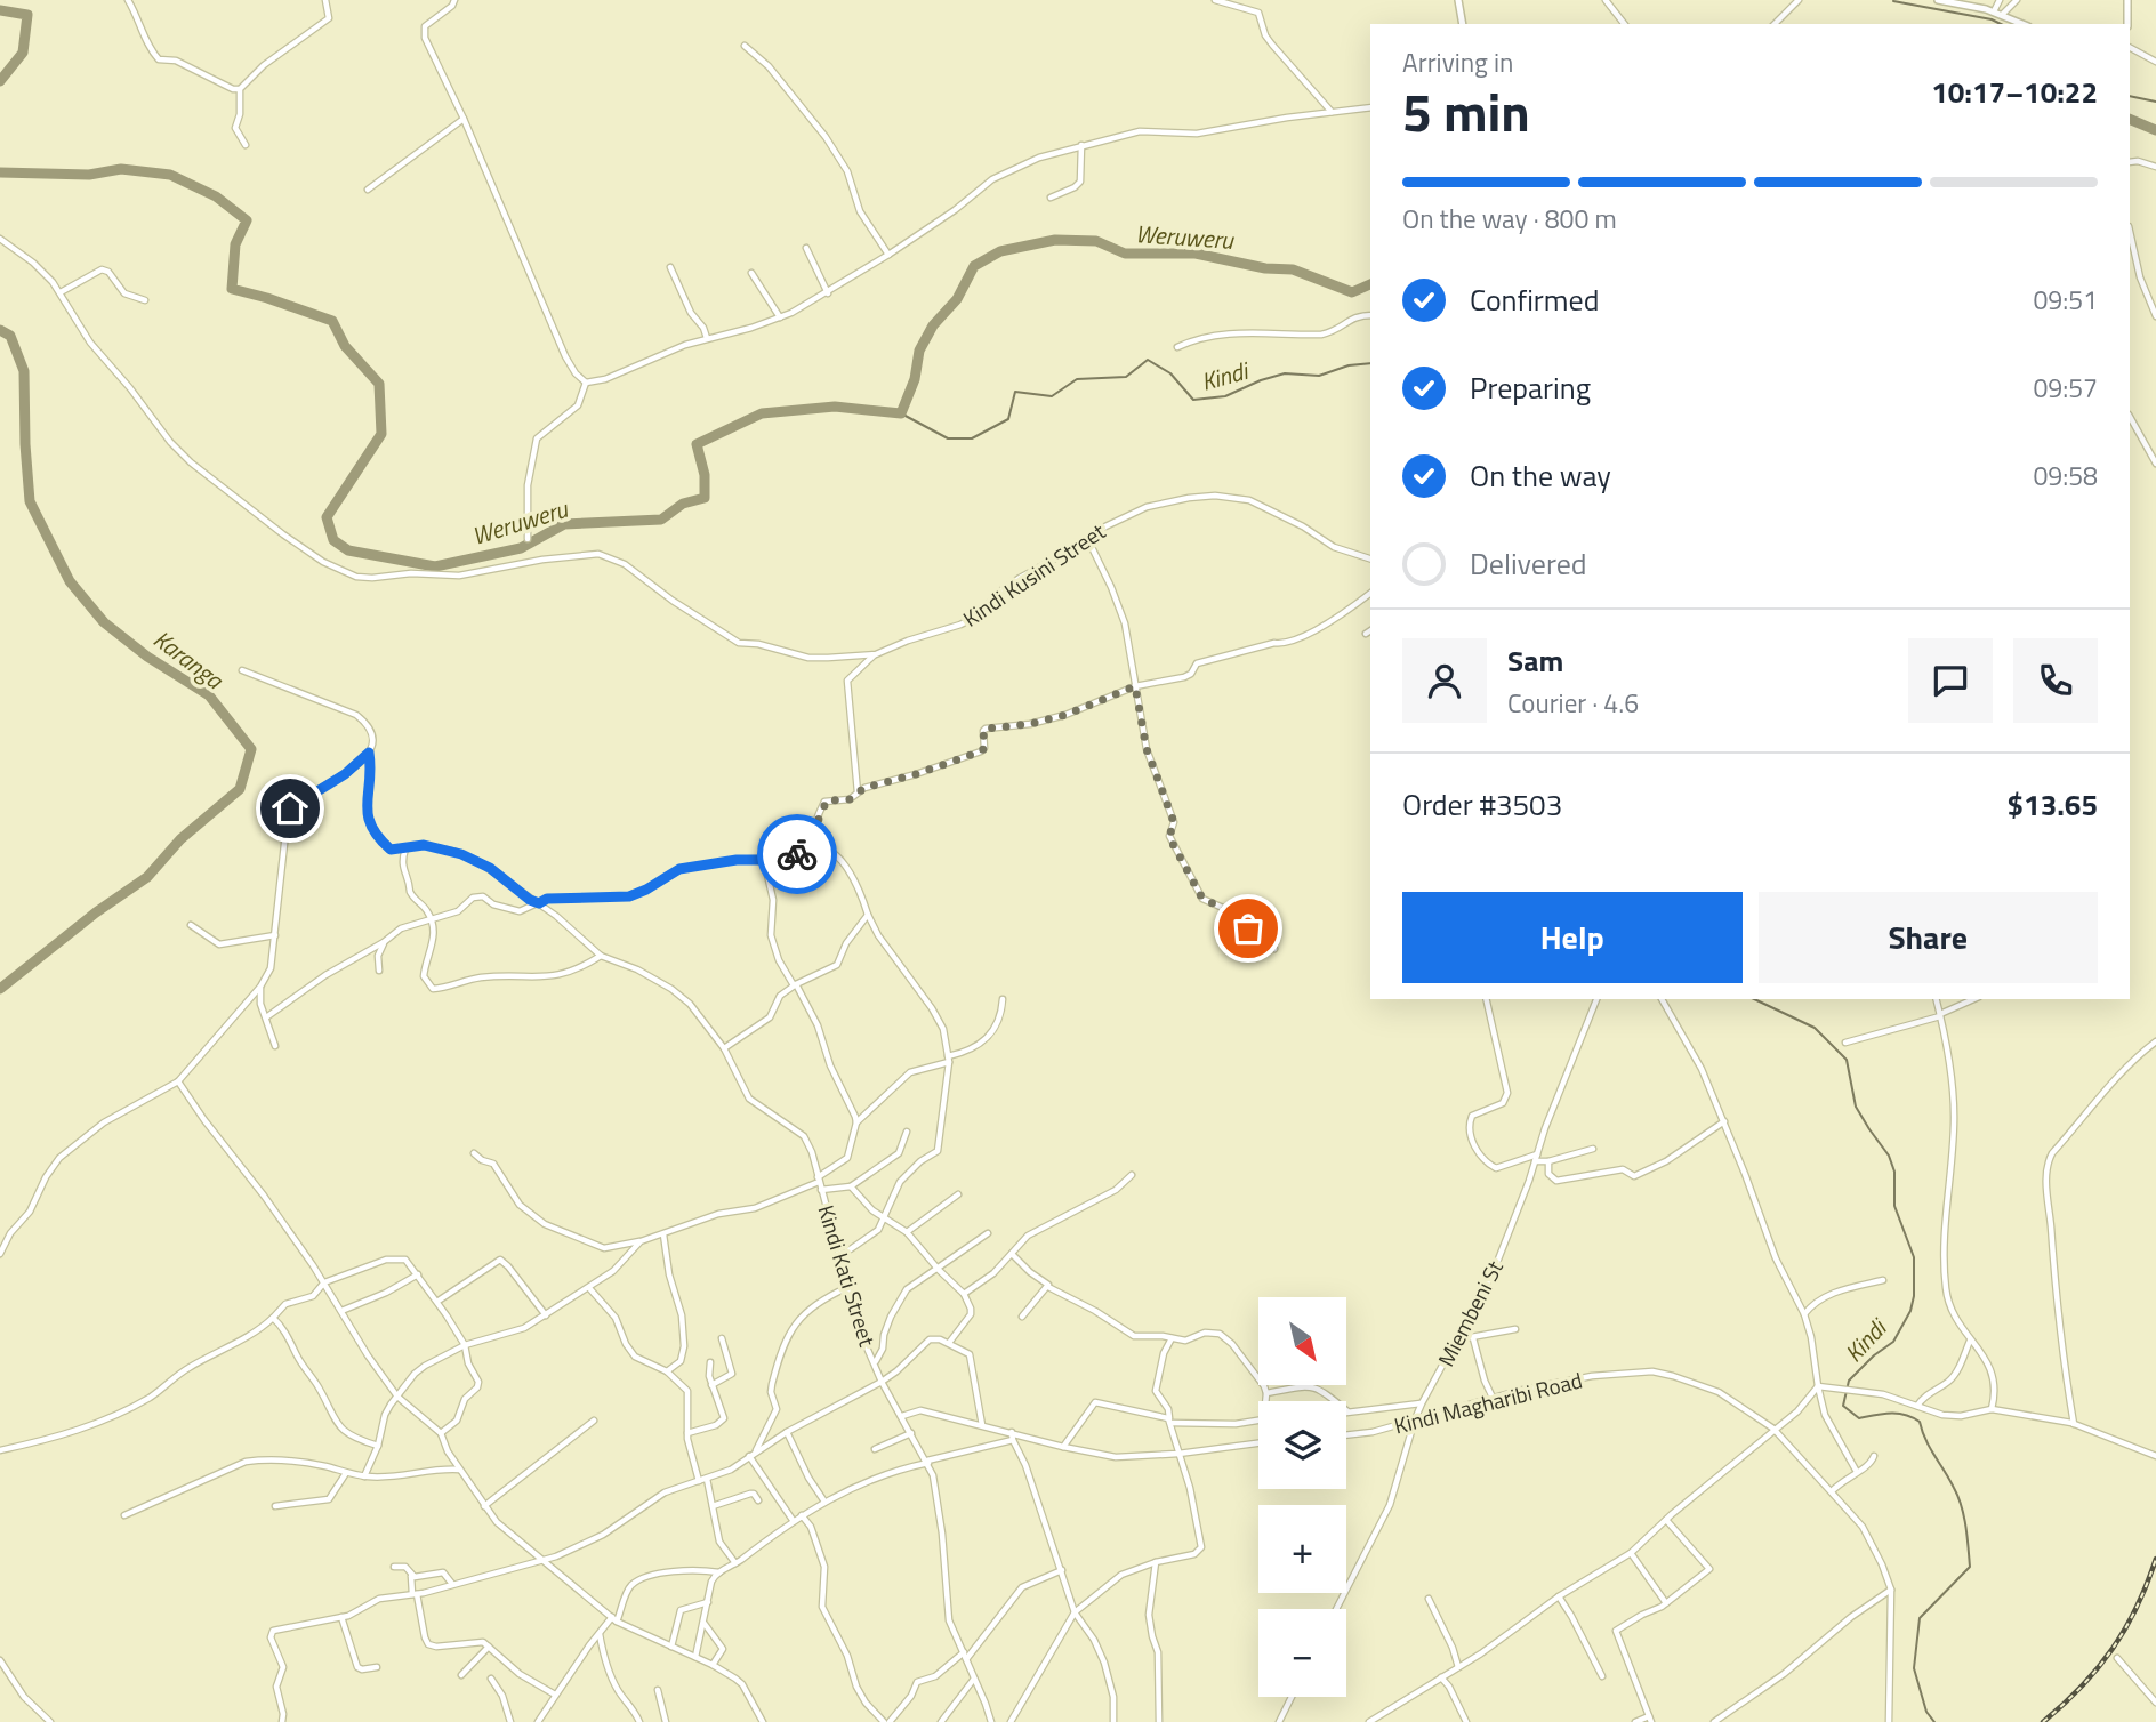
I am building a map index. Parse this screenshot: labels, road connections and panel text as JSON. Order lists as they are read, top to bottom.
{
  "streets": {
    "street": [
      "Kindi Kusini Street",
      "Kindi Kati Street",
      "Miembeni St",
      "Kindi Magharibi Road"
    ]
  },
  "crossings": [
    ["Miembeni St", "Kindi Magharibi Road"]
  ],
  "water": ["Weruweru", "Kindi", "Karanga"],
  "north": "bottom right",
  "page": {
    "heading": ["5 min", "Arriving in", "10:17–10:22"],
    "panel": [
      "Sam",
      "Courier · 4.6",
      "Order #3503",
      "$13.65"
    ],
    "bar": "On the way · 800 m",
    "list": [
      ["Confirmed", "09:51"],
      ["Preparing", "09:57"],
      ["On the way", "09:58"],
      "Delivered"
    ],
    "buttons": ["Help", "Share"],
    "map_buttons": ["+", "−"]
  }
}
